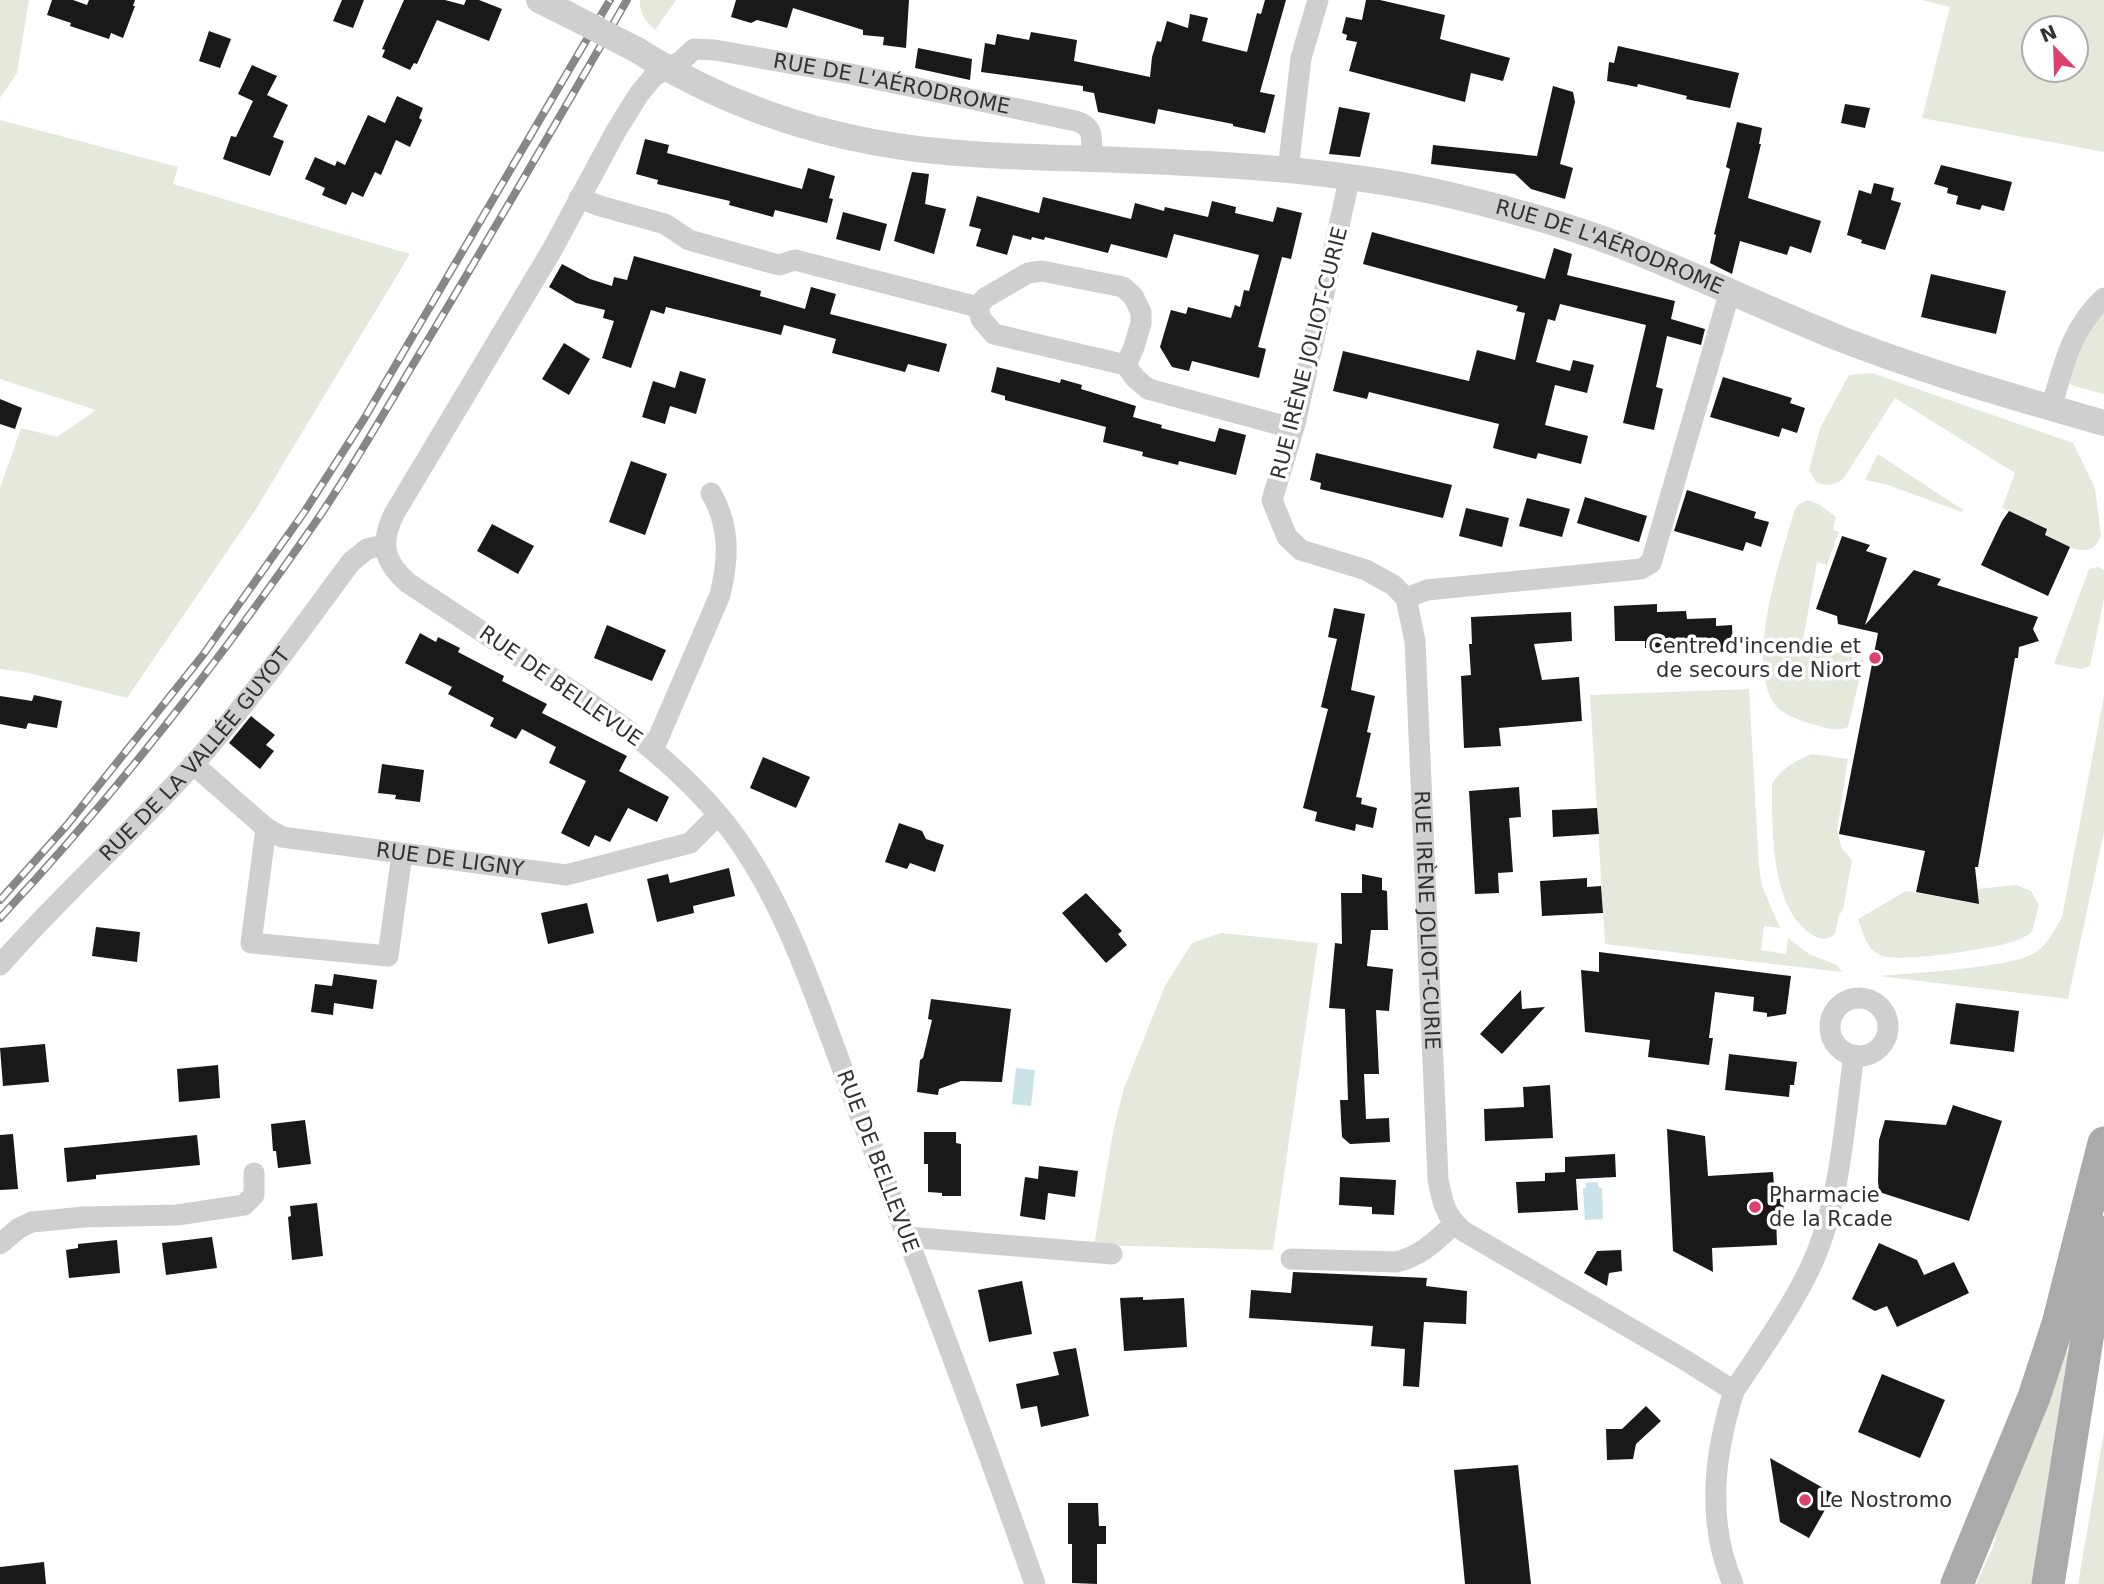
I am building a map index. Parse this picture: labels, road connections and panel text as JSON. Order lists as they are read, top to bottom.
{
  "streets": {
    "street": [
      "RUE DE L'AÉRODROME",
      "RUE IRÈNE JOLIOT-CURIE",
      "RUE DE BELLEVUE",
      "RUE DE LA VALLÉE GUYOT",
      "RUE DE LIGNY"
    ]
  },
  "crossings": [
    ["RUE DE L'AÉRODROME", "RUE IRÈNE JOLIOT-CURIE"],
    ["RUE DE BELLEVUE", "RUE DE LA VALLÉE GUYOT"],
    ["RUE DE BELLEVUE", "RUE DE LIGNY"],
    ["RUE DE LA VALLÉE GUYOT", "RUE DE LIGNY"]
  ],
  "places": ["Centre d'incendie et de secours de Niort", "Pharmacie de la Rcade", "Le Nostromo"],
  "north": "top left"
}
